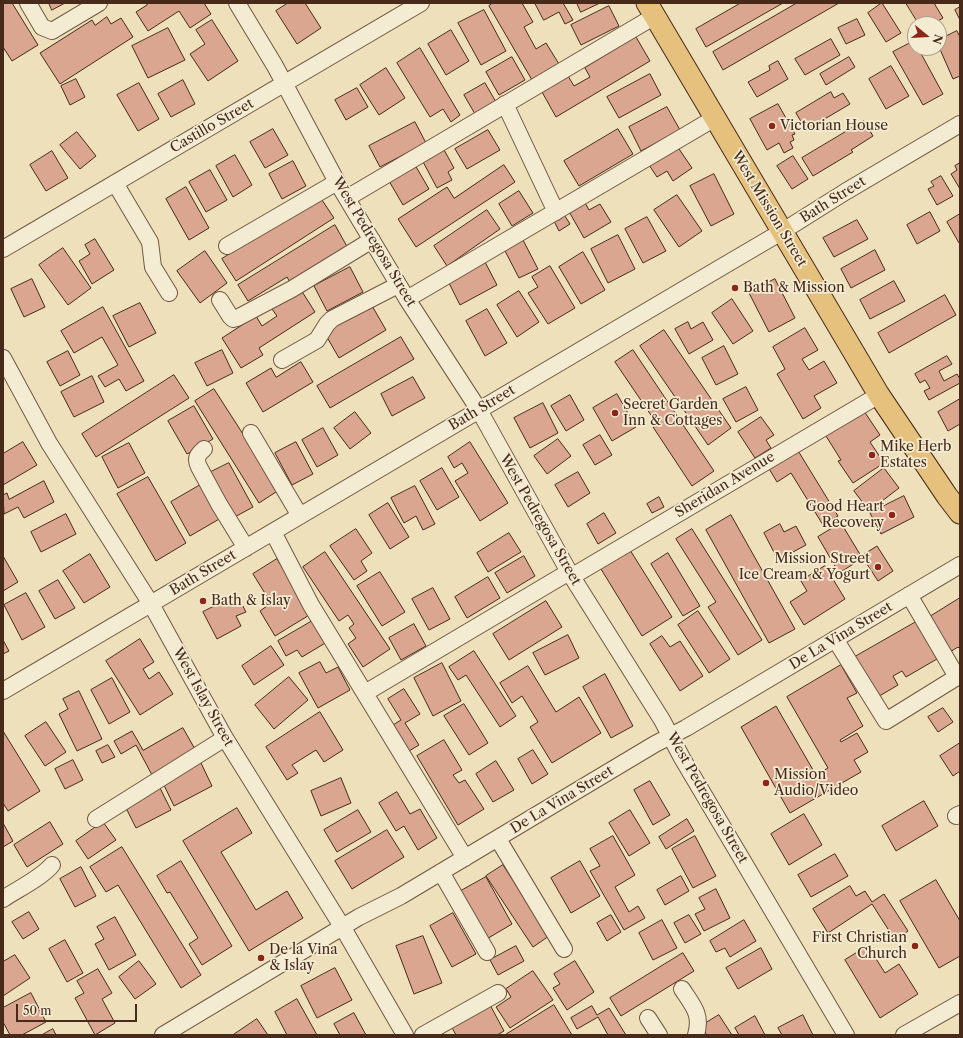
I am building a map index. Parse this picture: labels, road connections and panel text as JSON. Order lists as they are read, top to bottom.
{
  "streets": {
    "main road": ["West Mission Street"],
    "street": [
      "Castillo Street",
      "Bath Street",
      "West Pedregosa Street",
      "Sheridan Avenue",
      "De La Vina Street",
      "West Islay Street"
    ]
  },
  "crossings": [
    ["Castillo Street", "West Pedregosa Street"],
    ["Bath Street", "West Mission Street"],
    ["Bath Street", "West Pedregosa Street"],
    ["Bath Street", "West Islay Street"],
    ["West Mission Street", "Sheridan Avenue"],
    ["West Pedregosa Street", "Sheridan Avenue"],
    ["West Pedregosa Street", "De La Vina Street"],
    ["De La Vina Street", "West Islay Street"]
  ],
  "places": [
    "Victorian House",
    "Bath & Mission",
    "Secret Garden Inn & Cottages",
    "Mike Herb Estates",
    "Good Heart Recovery",
    "Mission Street Ice Cream & Yogurt",
    "Bath & Islay",
    "Mission Audio/Video",
    "First Christian Church",
    "De la Vina & Islay"
  ],
  "scale_bar": "50 m",
  "north": "right"
}
